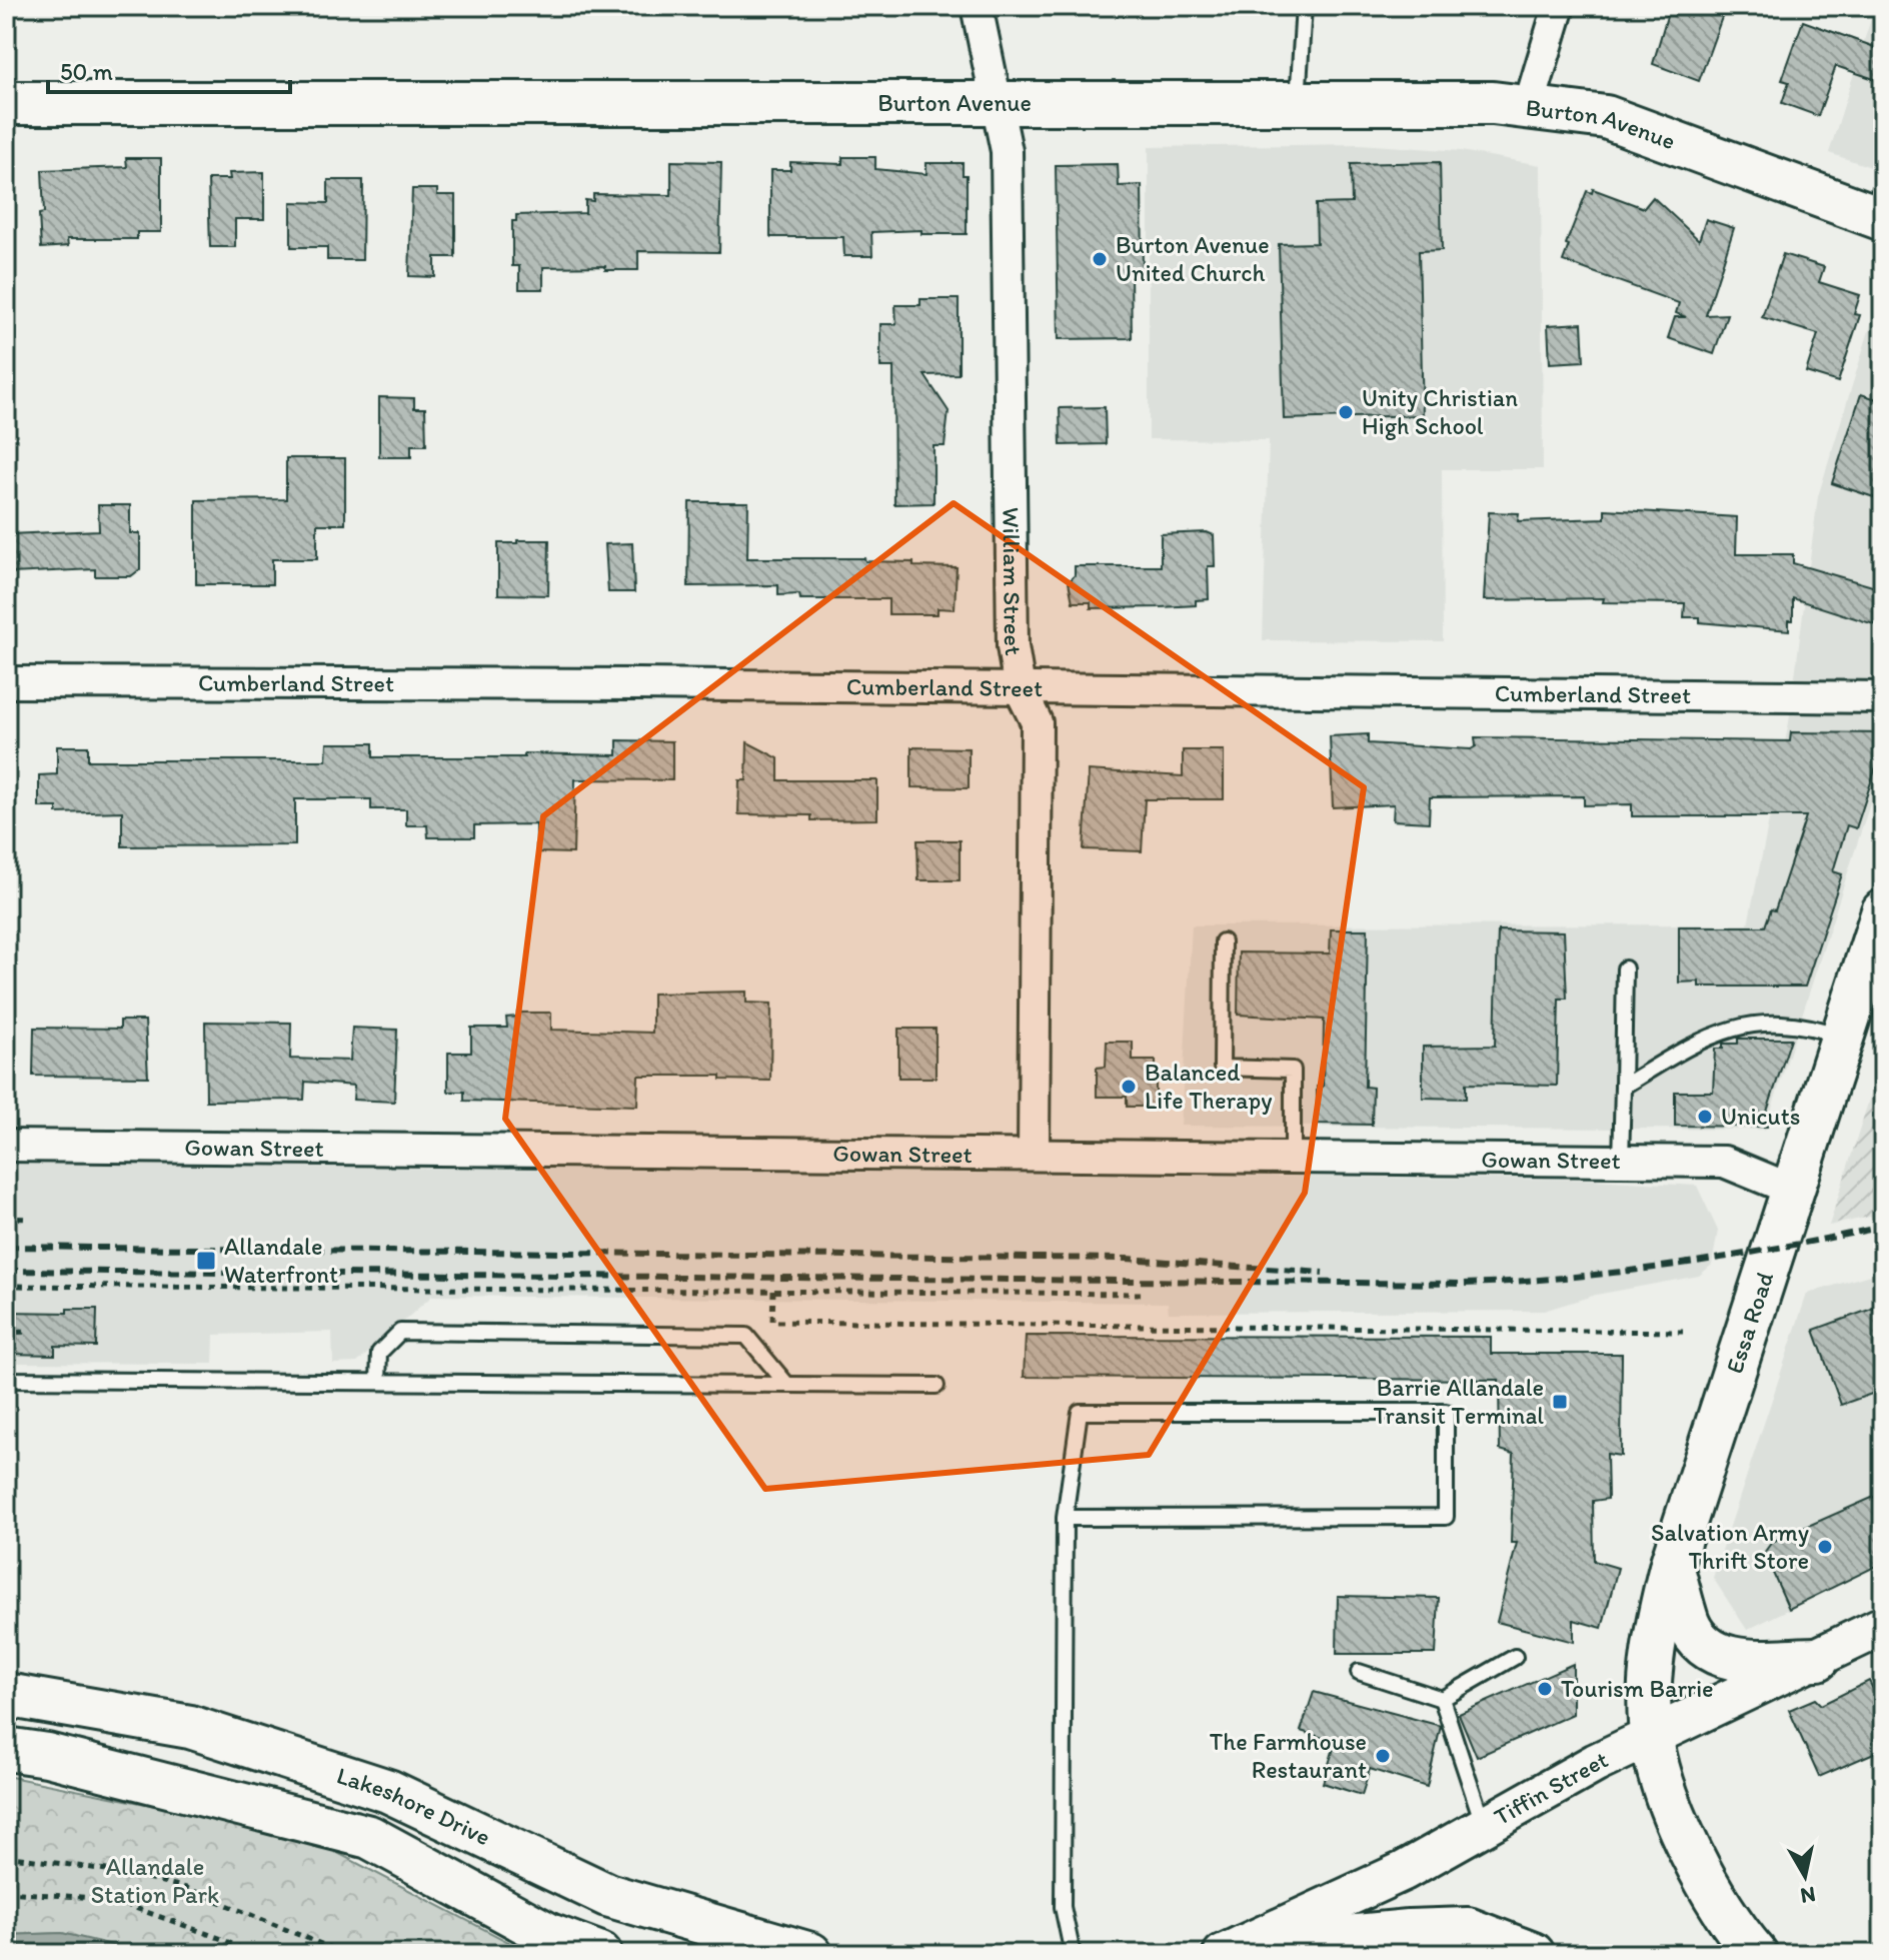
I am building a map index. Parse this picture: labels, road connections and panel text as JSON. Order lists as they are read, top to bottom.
{
  "streets": {
    "main road": ["Burton Avenue", "Essa Road", "Lakeshore Drive"],
    "street": [
      "William Street",
      "Cumberland Street",
      "Gowan Street",
      "Tiffin Street"
    ]
  },
  "crossings": [
    ["Burton Avenue", "William Street"],
    ["William Street", "Cumberland Street"],
    ["William Street", "Gowan Street"],
    ["Gowan Street", "Essa Road"],
    ["Essa Road", "Tiffin Street"]
  ],
  "parks": ["Allandale Station Park"],
  "places": {
    "other": [
      "Burton Avenue United Church",
      "Unity Christian High School",
      "Balanced Life Therapy",
      "Unicuts",
      "Salvation Army Thrift Store",
      "Tourism Barrie",
      "The Farmhouse Restaurant"
    ],
    "transit": ["Allandale Waterfront", "Barrie Allandale Transit Terminal"]
  },
  "scale_bar": "50 m",
  "north": "bottom"
}
